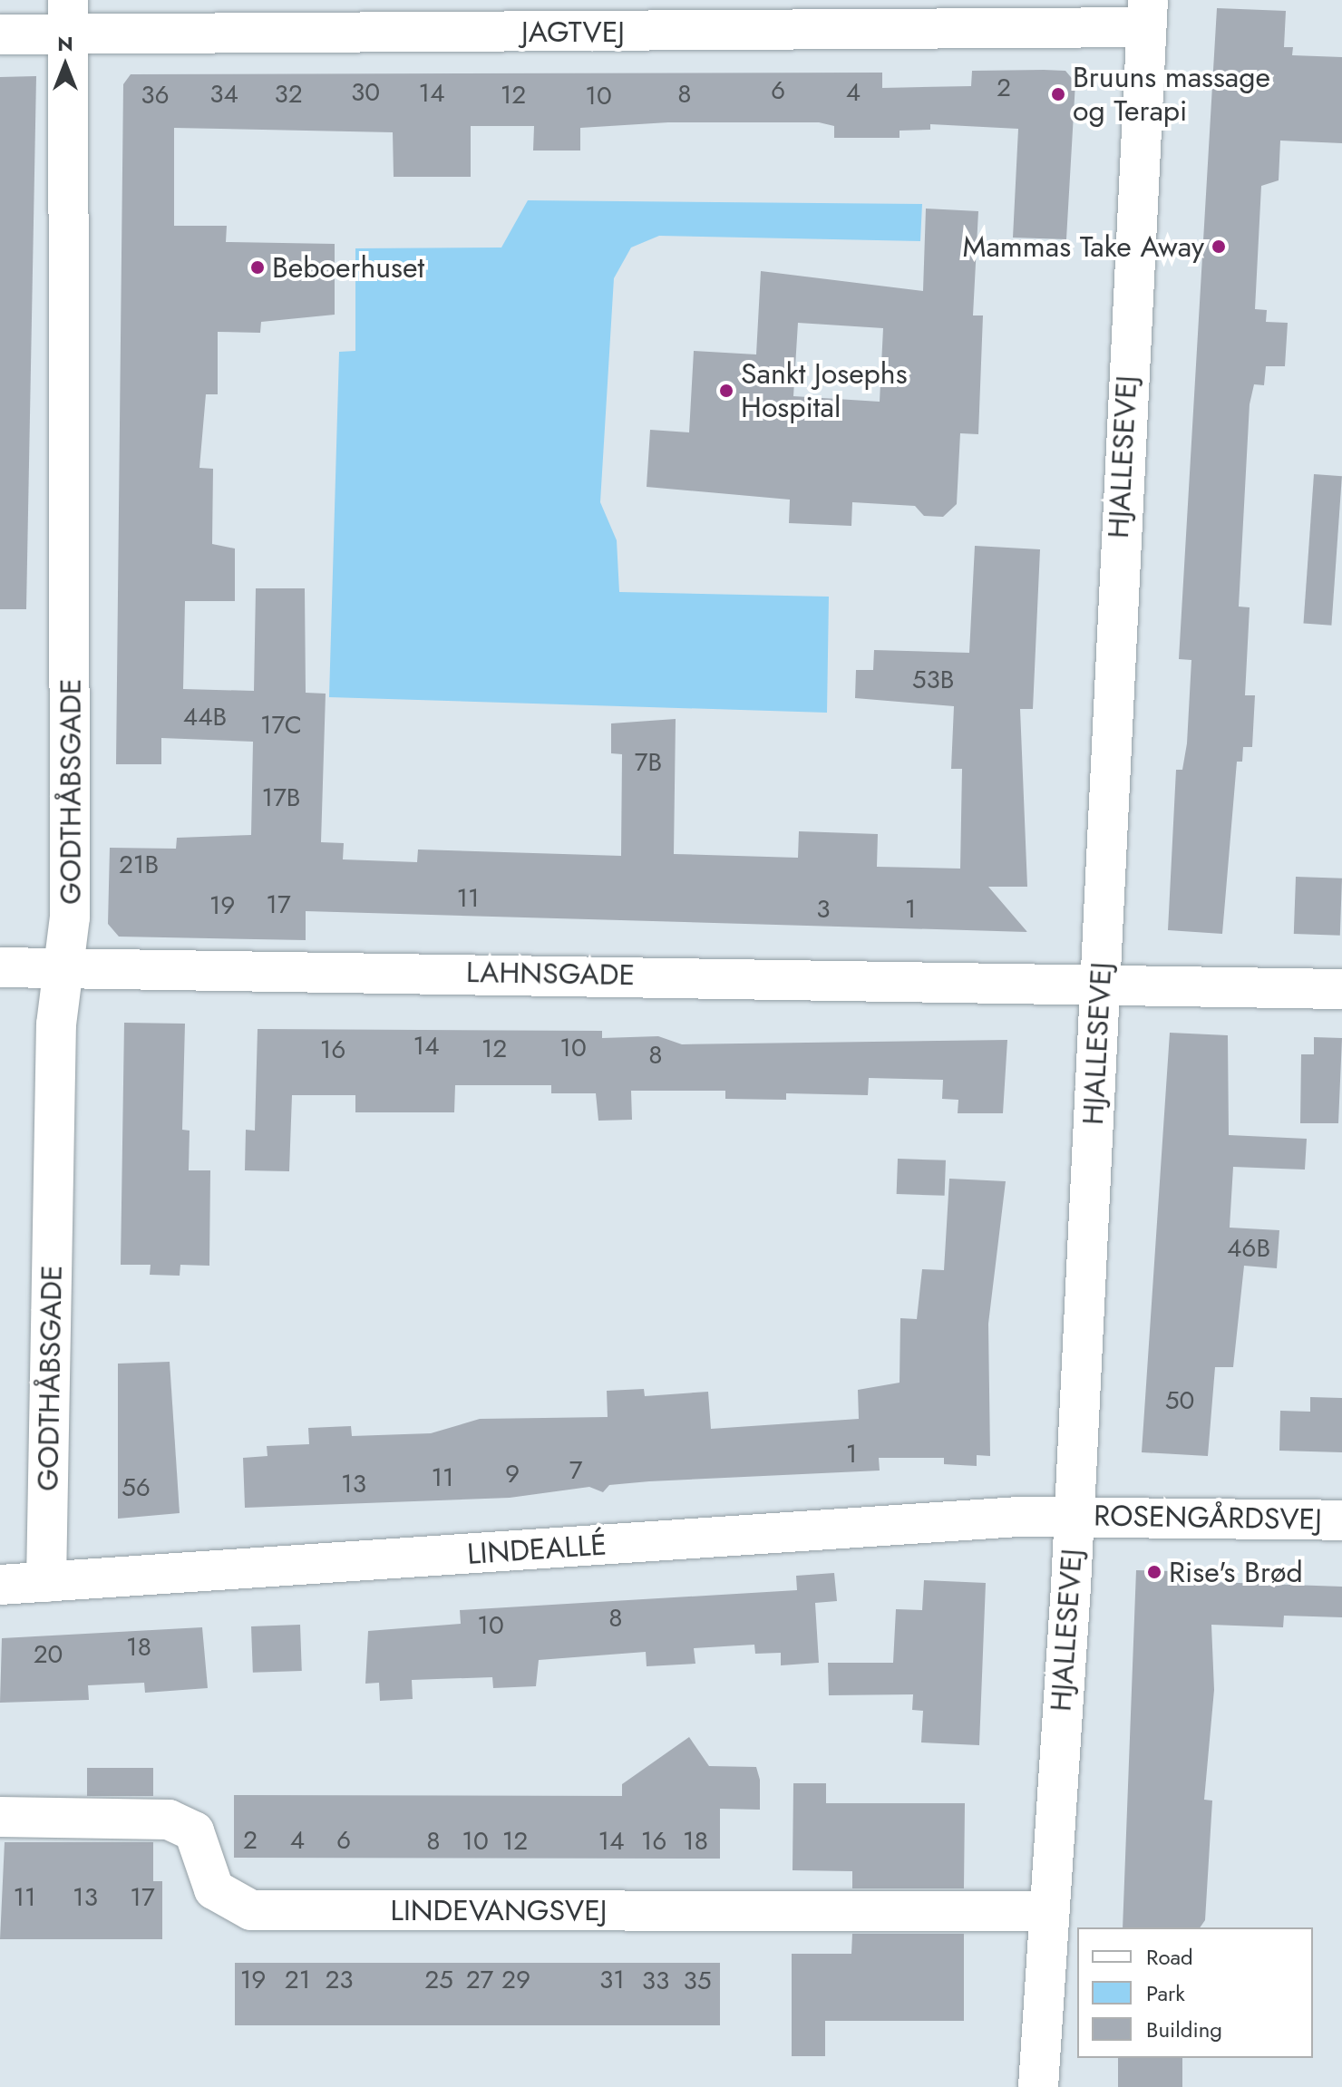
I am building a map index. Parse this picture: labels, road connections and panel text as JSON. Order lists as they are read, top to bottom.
{
  "streets": {
    "street": [
      "JAGTVEJ",
      "HJALLESEVEJ",
      "GODTHÅBSGADE",
      "LAHNSGADE",
      "ROSENGÅRDSVEJ",
      "LINDEALLÉ",
      "LINDEVANGSVEJ"
    ]
  },
  "crossings": [
    ["JAGTVEJ", "HJALLESEVEJ"],
    ["JAGTVEJ", "GODTHÅBSGADE"],
    ["HJALLESEVEJ", "LAHNSGADE"],
    ["HJALLESEVEJ", "ROSENGÅRDSVEJ"],
    ["HJALLESEVEJ", "LINDEALLÉ"],
    ["HJALLESEVEJ", "LINDEVANGSVEJ"],
    ["GODTHÅBSGADE", "LAHNSGADE"],
    ["GODTHÅBSGADE", "LINDEALLÉ"],
    ["ROSENGÅRDSVEJ", "LINDEALLÉ"]
  ],
  "places": [
    "Bruuns massage og Terapi",
    "Mammas Take Away",
    "Beboerhuset",
    "Sankt Josephs Hospital",
    "Rise's Brød"
  ],
  "house_numbers": [
    "2",
    "6",
    "30",
    "4",
    "14",
    "34",
    "32",
    "8",
    "36",
    "12",
    "10",
    "53B",
    "44B",
    "17C",
    "7B",
    "17B",
    "21B",
    "11",
    "17",
    "19",
    "3",
    "1",
    "14",
    "10",
    "12",
    "16",
    "8",
    "46B",
    "50",
    "1",
    "7",
    "9",
    "11",
    "13",
    "56",
    "8",
    "10",
    "18",
    "20",
    "2",
    "4",
    "6",
    "8",
    "10",
    "12",
    "14",
    "16",
    "18",
    "11",
    "13",
    "17",
    "19",
    "21",
    "23",
    "25",
    "27",
    "29",
    "31",
    "33",
    "35"
  ],
  "legend": ["Road", "Park", "Building"],
  "north": "top"
}
